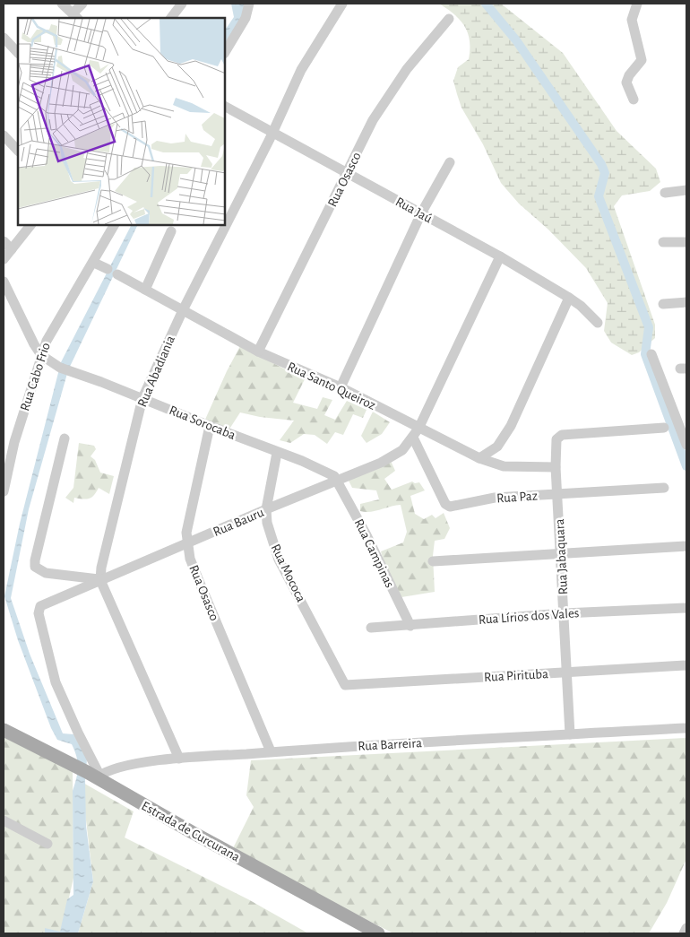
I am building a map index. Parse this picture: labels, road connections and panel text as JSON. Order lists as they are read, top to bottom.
{
  "streets": {
    "main road": ["Estrada de Curcurana"],
    "street": [
      "Rua Osasco",
      "Rua Jaú",
      "Rua Abadiania",
      "Rua Cabo Frio",
      "Rua Santo Queiroz",
      "Rua Sorocaba",
      "Rua Paz",
      "Rua Bauru",
      "Rua Campinas",
      "Rua Jabaquara",
      "Rua Mococa",
      "Rua Lírios dos Vales",
      "Rua Pirituba",
      "Rua Barreira"
    ]
  },
  "crossings": [
    ["Rua Osasco", "Rua Jaú"],
    ["Rua Osasco", "Rua Santo Queiroz"],
    ["Rua Osasco", "Rua Sorocaba"],
    ["Rua Osasco", "Rua Bauru"],
    ["Rua Osasco", "Rua Barreira"],
    ["Rua Jaú", "Rua Abadiania"],
    ["Rua Jaú", "Rua Bauru"],
    ["Rua Abadiania", "Rua Santo Queiroz"],
    ["Rua Abadiania", "Rua Sorocaba"],
    ["Rua Abadiania", "Rua Bauru"],
    ["Rua Cabo Frio", "Rua Sorocaba"],
    ["Rua Santo Queiroz", "Rua Paz"],
    ["Rua Santo Queiroz", "Rua Bauru"],
    ["Rua Santo Queiroz", "Rua Jabaquara"],
    ["Rua Sorocaba", "Rua Bauru"],
    ["Rua Sorocaba", "Rua Campinas"],
    ["Rua Sorocaba", "Rua Mococa"],
    ["Rua Paz", "Rua Bauru"],
    ["Rua Paz", "Rua Jabaquara"],
    ["Rua Bauru", "Rua Campinas"],
    ["Rua Bauru", "Rua Mococa"],
    ["Rua Bauru", "Rua Barreira"],
    ["Rua Bauru", "Estrada de Curcurana"],
    ["Rua Campinas", "Rua Lírios dos Vales"],
    ["Rua Jabaquara", "Rua Lírios dos Vales"],
    ["Rua Jabaquara", "Rua Pirituba"],
    ["Rua Jabaquara", "Rua Barreira"],
    ["Rua Mococa", "Rua Pirituba"],
    ["Rua Barreira", "Estrada de Curcurana"]
  ]
}
